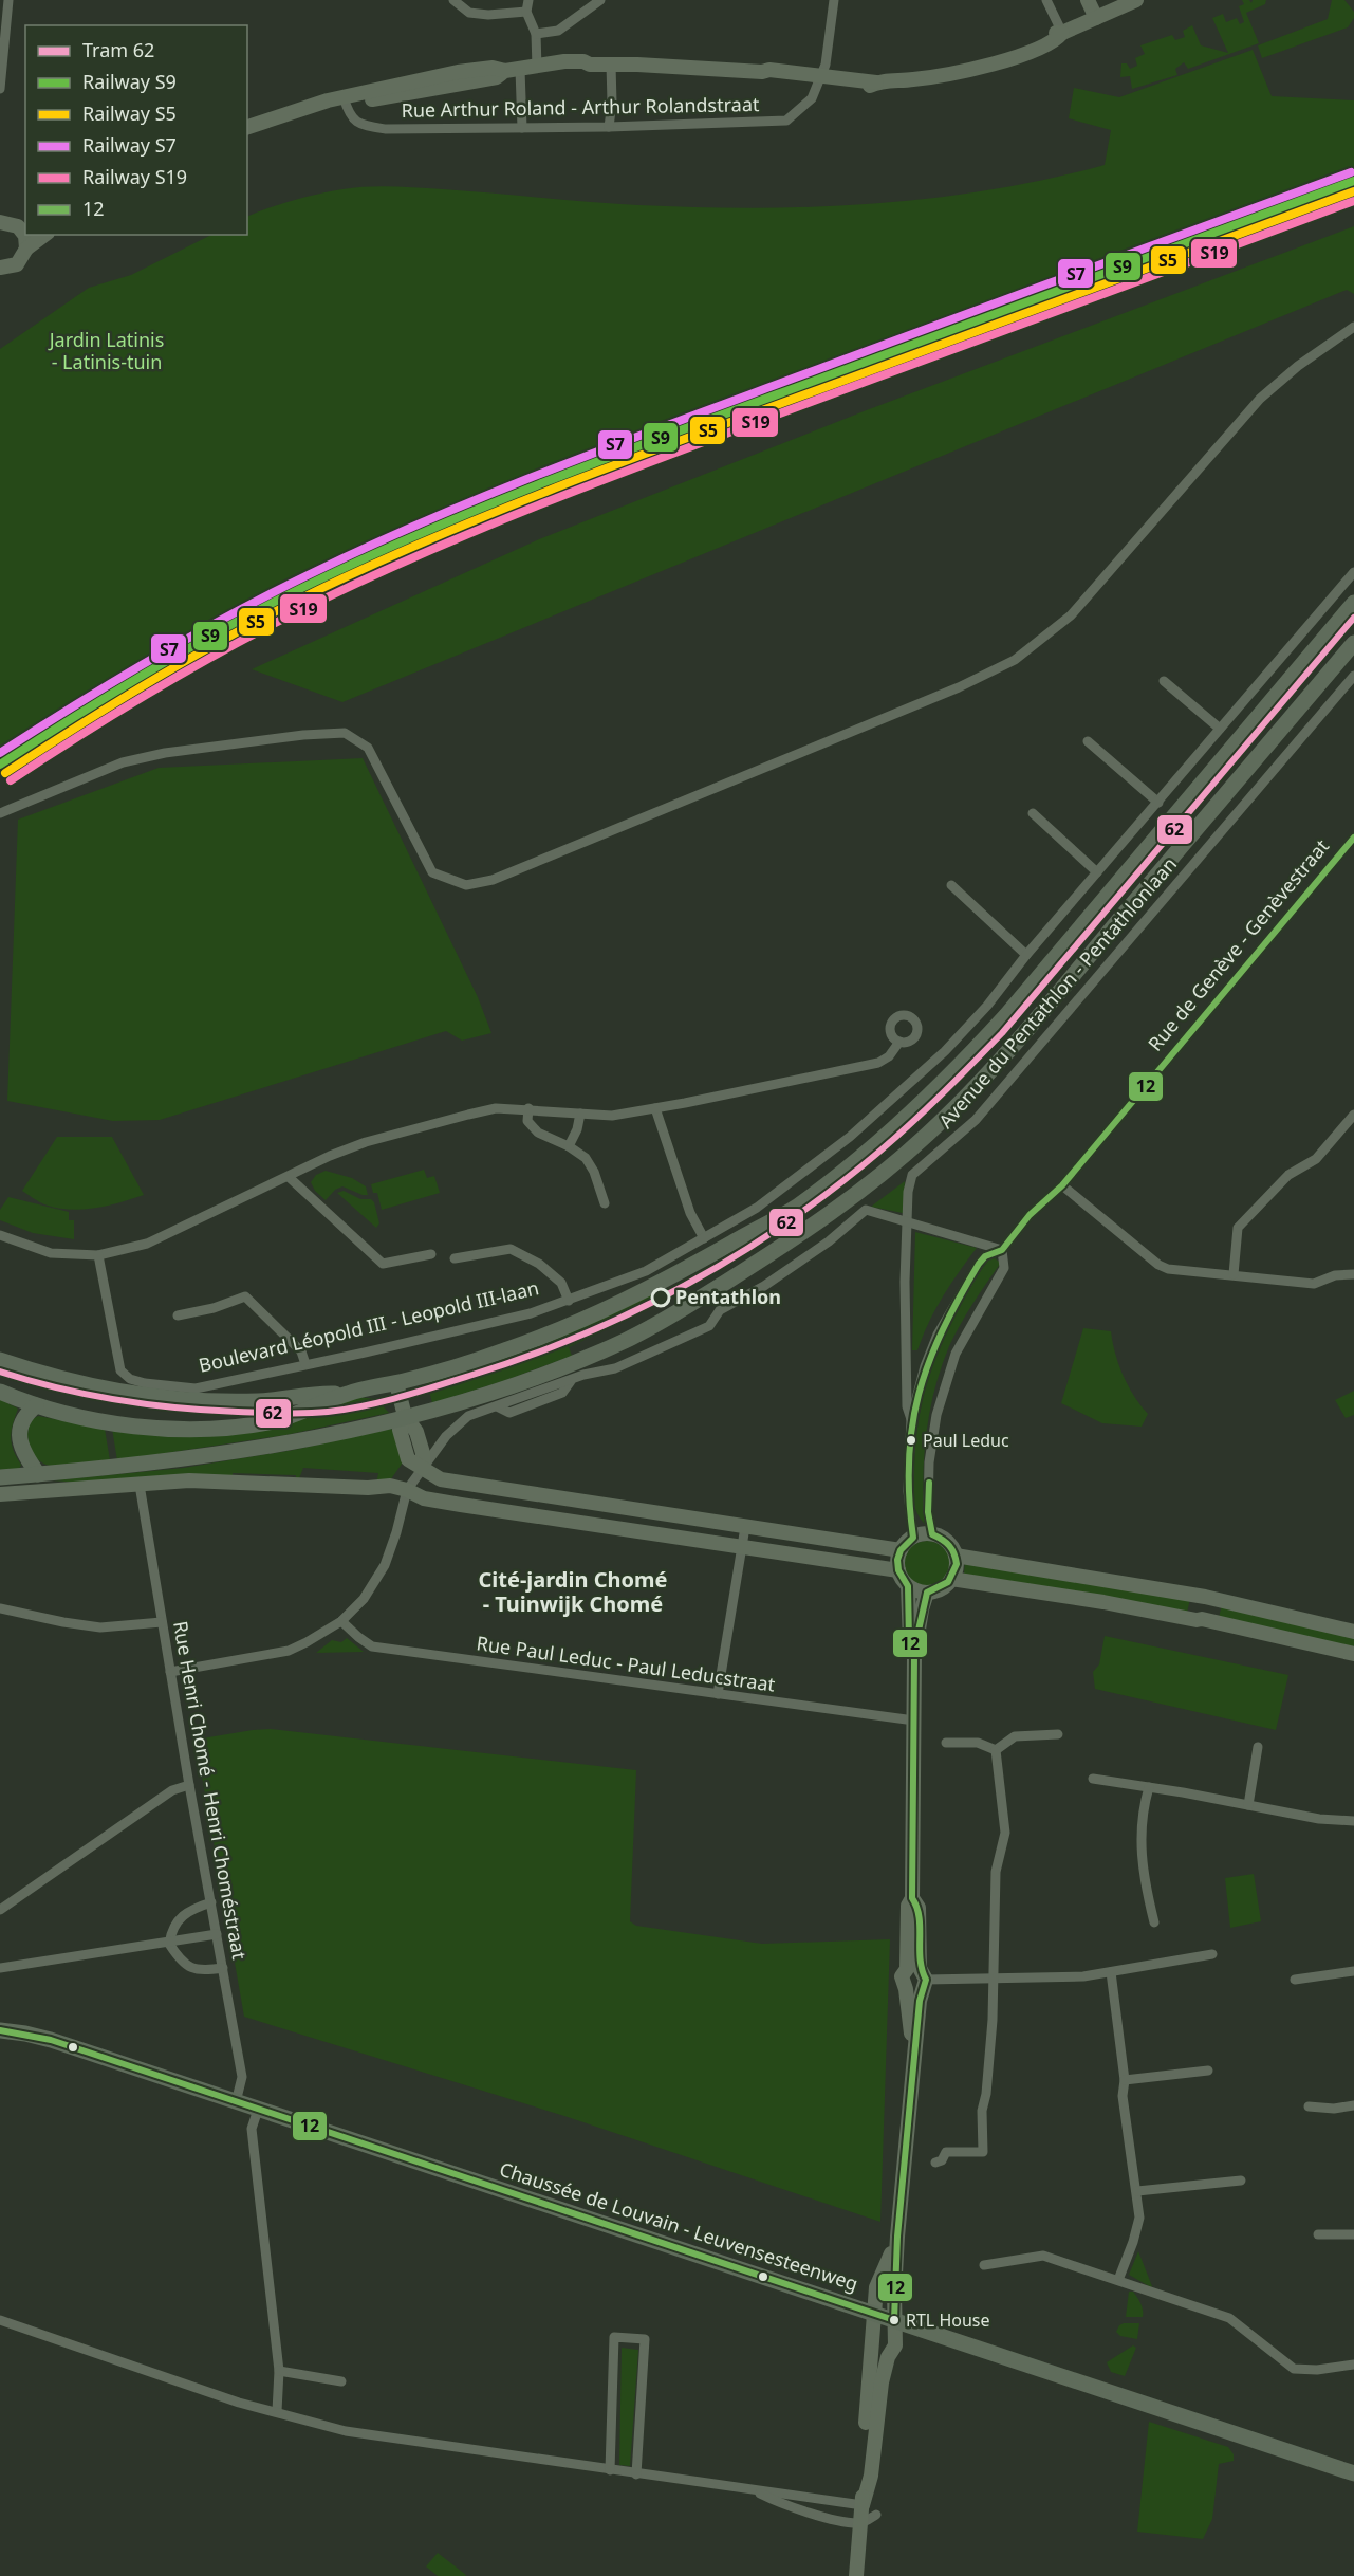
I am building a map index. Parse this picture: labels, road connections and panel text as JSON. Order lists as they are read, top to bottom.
{
  "streets": {
    "main road": ["Boulevard Léopold III - Leopold III-laan", "Chaussée de Louvain - Leuvensesteenweg"],
    "street": [
      "Rue Arthur Roland - Arthur Rolandstraat",
      "Rue de Genève - Genèvestraat",
      "Avenue du Pentathlon - Pentathlonlaan",
      "Rue Paul Leduc - Paul Leducstraat",
      "Rue Henri Chomé - Henri Choméstraat"
    ]
  },
  "crossings": [
    ["Rue de Genève - Genèvestraat", "Avenue du Pentathlon - Pentathlonlaan"],
    ["Rue Henri Chomé - Henri Choméstraat", "Chaussée de Louvain - Leuvensesteenweg"]
  ],
  "districts": ["Cité-jardin Chomé - Tuinwijk Chomé"],
  "parks": ["Jardin Latinis - Latinis-tuin"],
  "places": ["Pentathlon", "Paul Leduc", "RTL House"],
  "lines": [
    "rail line S7",
    "rail line S9",
    "rail line S5",
    "rail line S19",
    "tram line 62",
    "transit line 12"
  ],
  "legend": [
    "Tram 62",
    "Railway S9",
    "Railway S5",
    "Railway S7",
    "Railway S19",
    "12"
  ]
}
